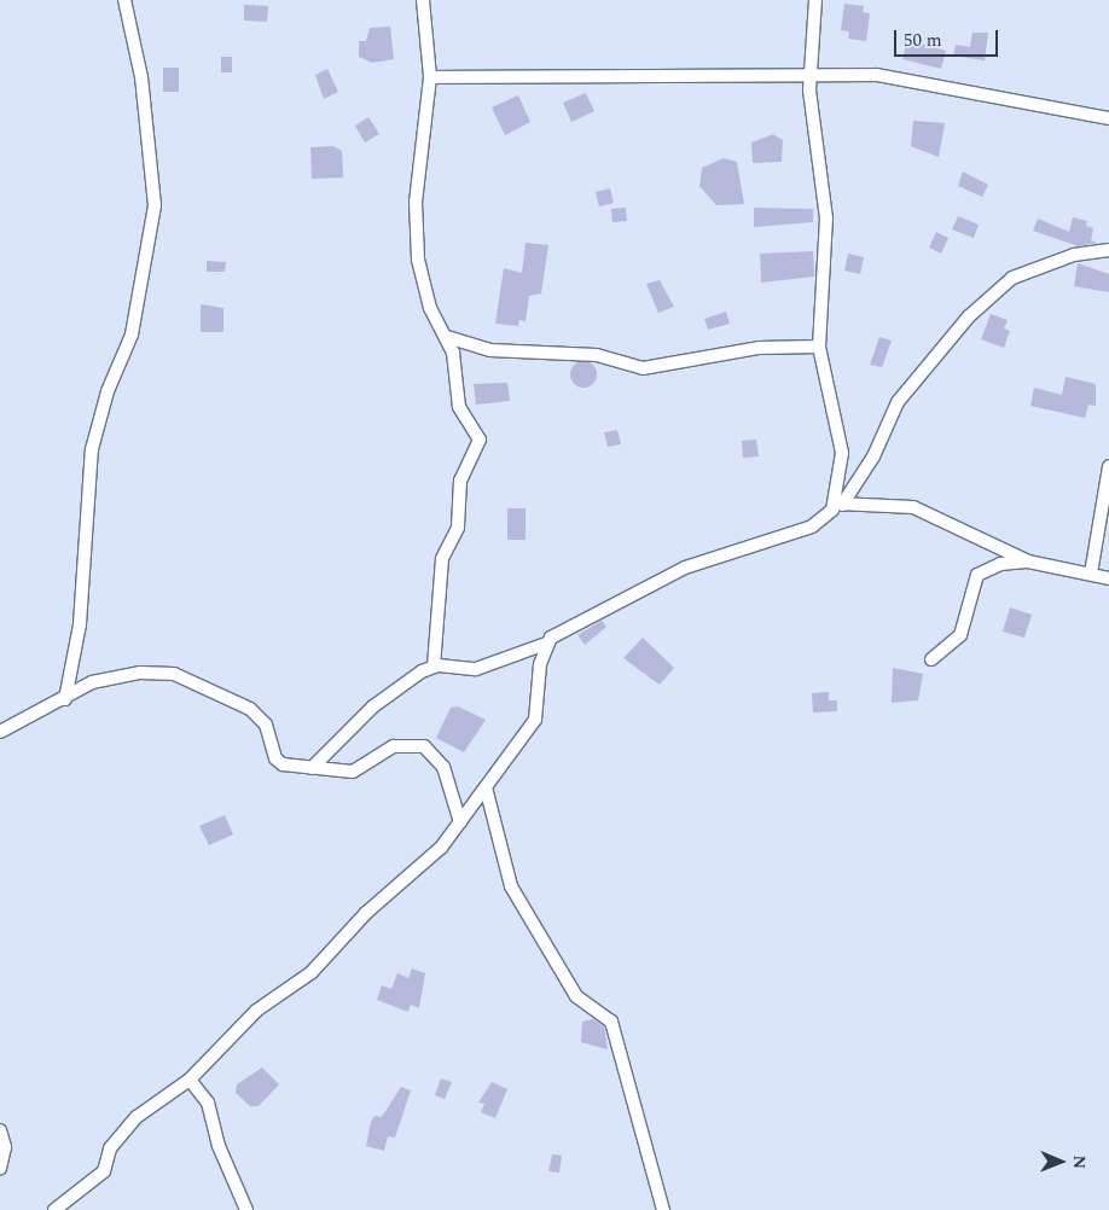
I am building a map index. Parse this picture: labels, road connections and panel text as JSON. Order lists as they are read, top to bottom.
{
  "scale_bar": "50 m",
  "north": "right"
}
